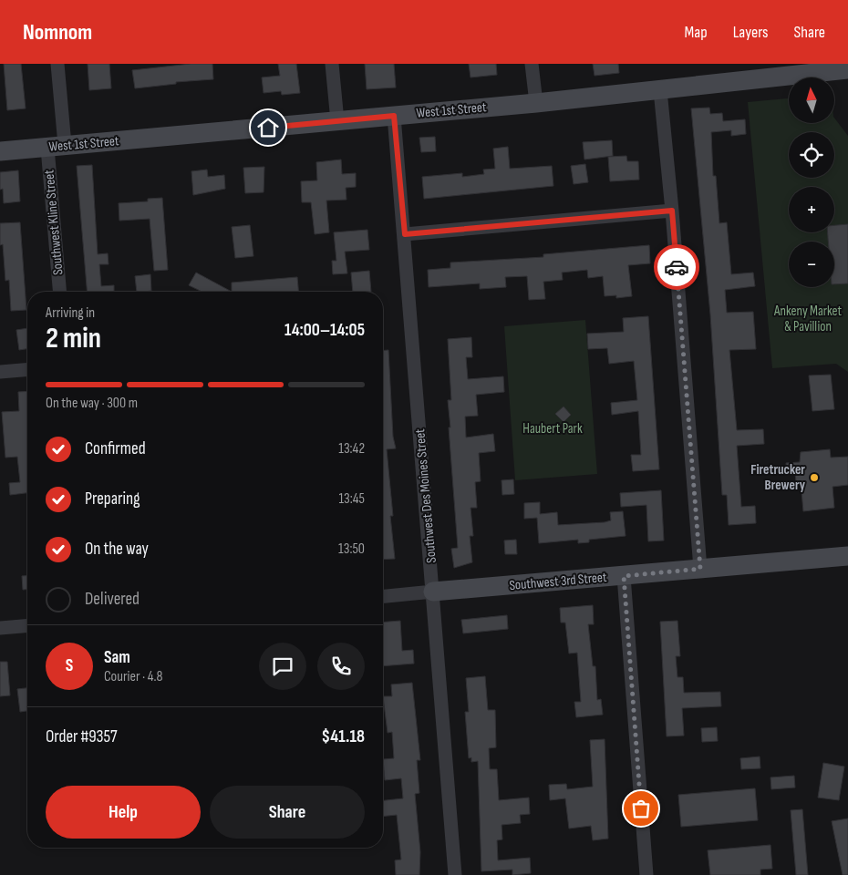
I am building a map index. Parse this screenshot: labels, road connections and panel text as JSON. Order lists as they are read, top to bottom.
{
  "streets": {
    "main road": ["West 1st Street", "Southwest 3rd Street"],
    "street": ["Southwest Kline Street", "Southwest Des Moines Street"]
  },
  "crossings": [
    ["West 1st Street", "Southwest Kline Street"],
    ["West 1st Street", "Southwest Des Moines Street"],
    ["Southwest Des Moines Street", "Southwest 3rd Street"]
  ],
  "parks": ["Ankeny Market & Pavillion", "Haubert Park"],
  "places": ["Firetrucker Brewery"],
  "north": "top",
  "page": {
    "header": "Nomnom",
    "nav": ["Map", "Layers", "Share"],
    "map_buttons": ["+", "−"],
    "heading": ["2 min", "Arriving in", "14:00–14:05"],
    "panel": [
      "Sam",
      "Courier · 4.8",
      "Order #9357",
      "$41.18"
    ],
    "bar": "On the way · 300 m",
    "list": [
      ["Confirmed", "13:42"],
      ["Preparing", "13:45"],
      ["On the way", "13:50"],
      "Delivered"
    ],
    "round": "S",
    "buttons": ["Help", "Share"]
  }
}
